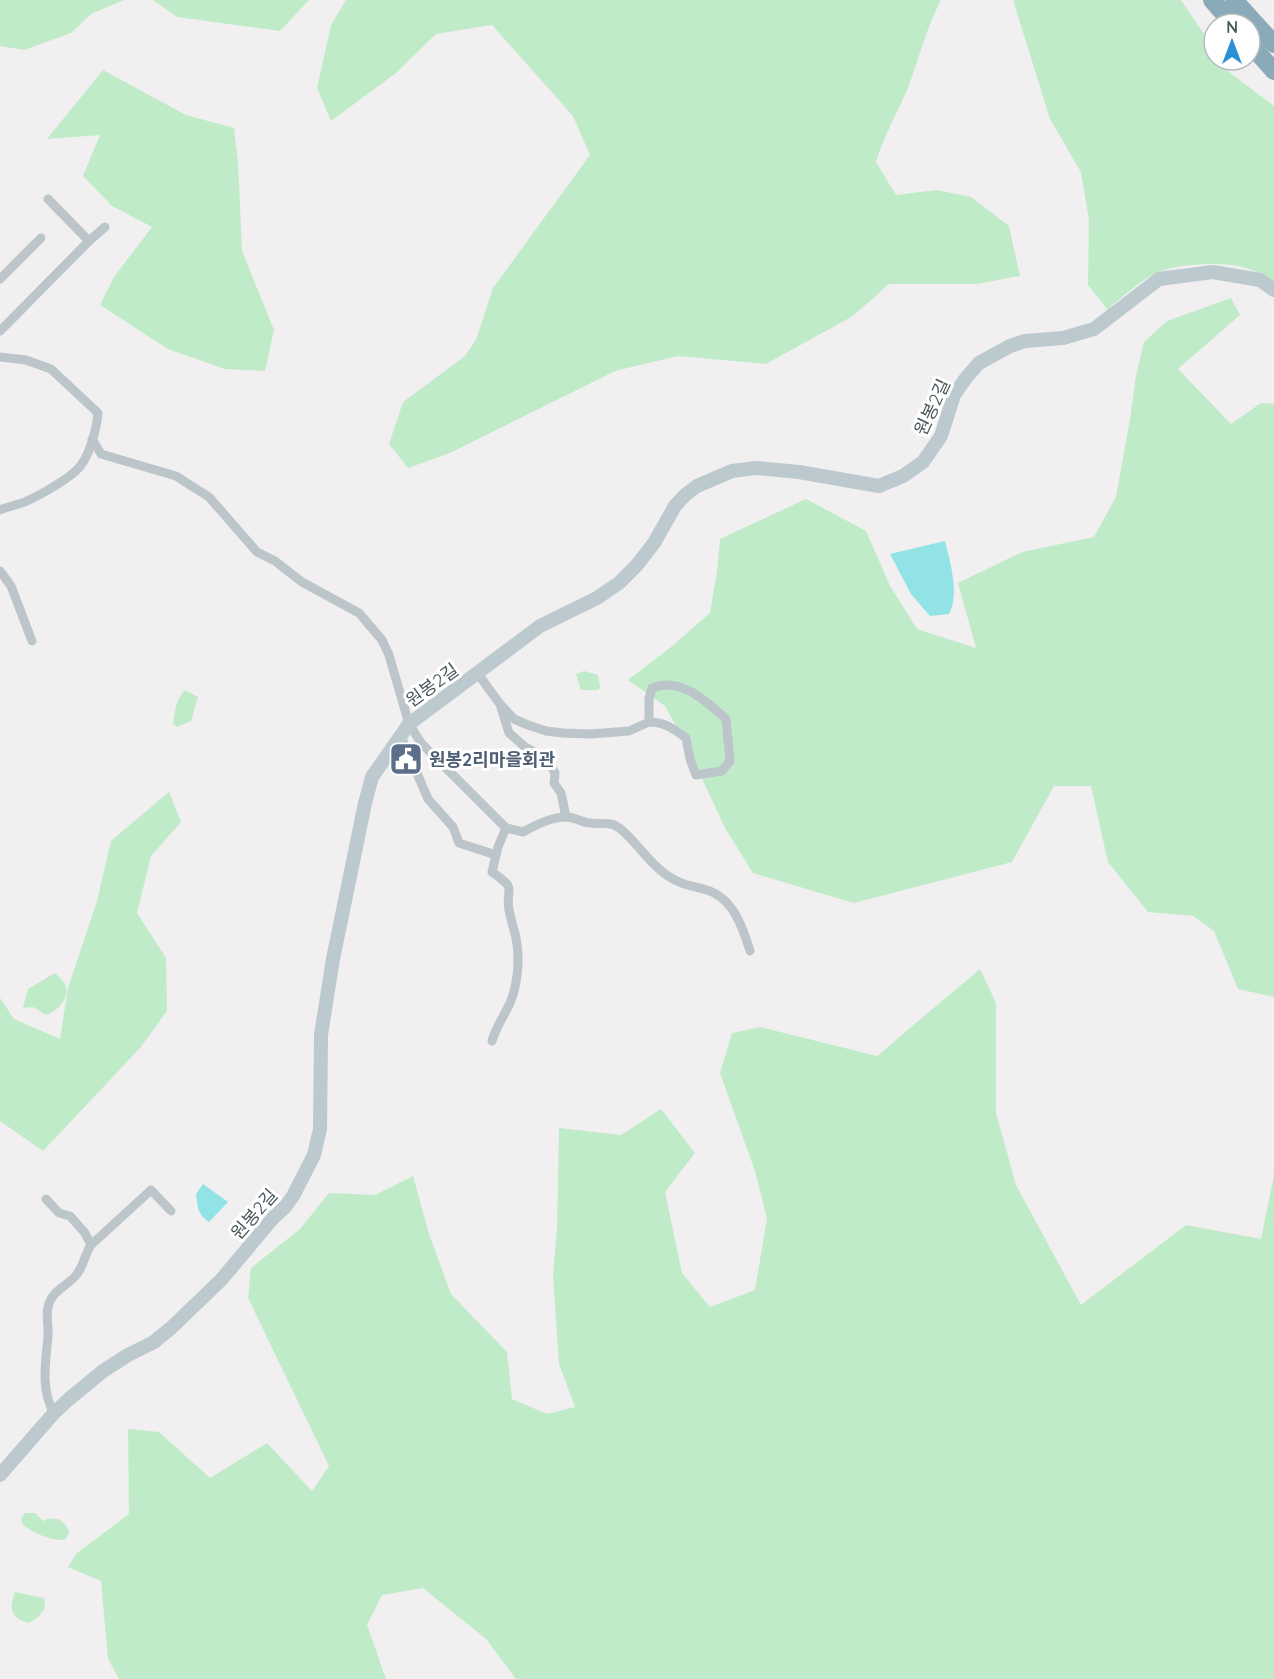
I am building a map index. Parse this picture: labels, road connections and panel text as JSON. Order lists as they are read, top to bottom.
{
  "streets": {
    "main road": ["원봉2길"]
  },
  "places": {
    "public building": ["원봉2리마을회관"]
  },
  "north": "top"
}
